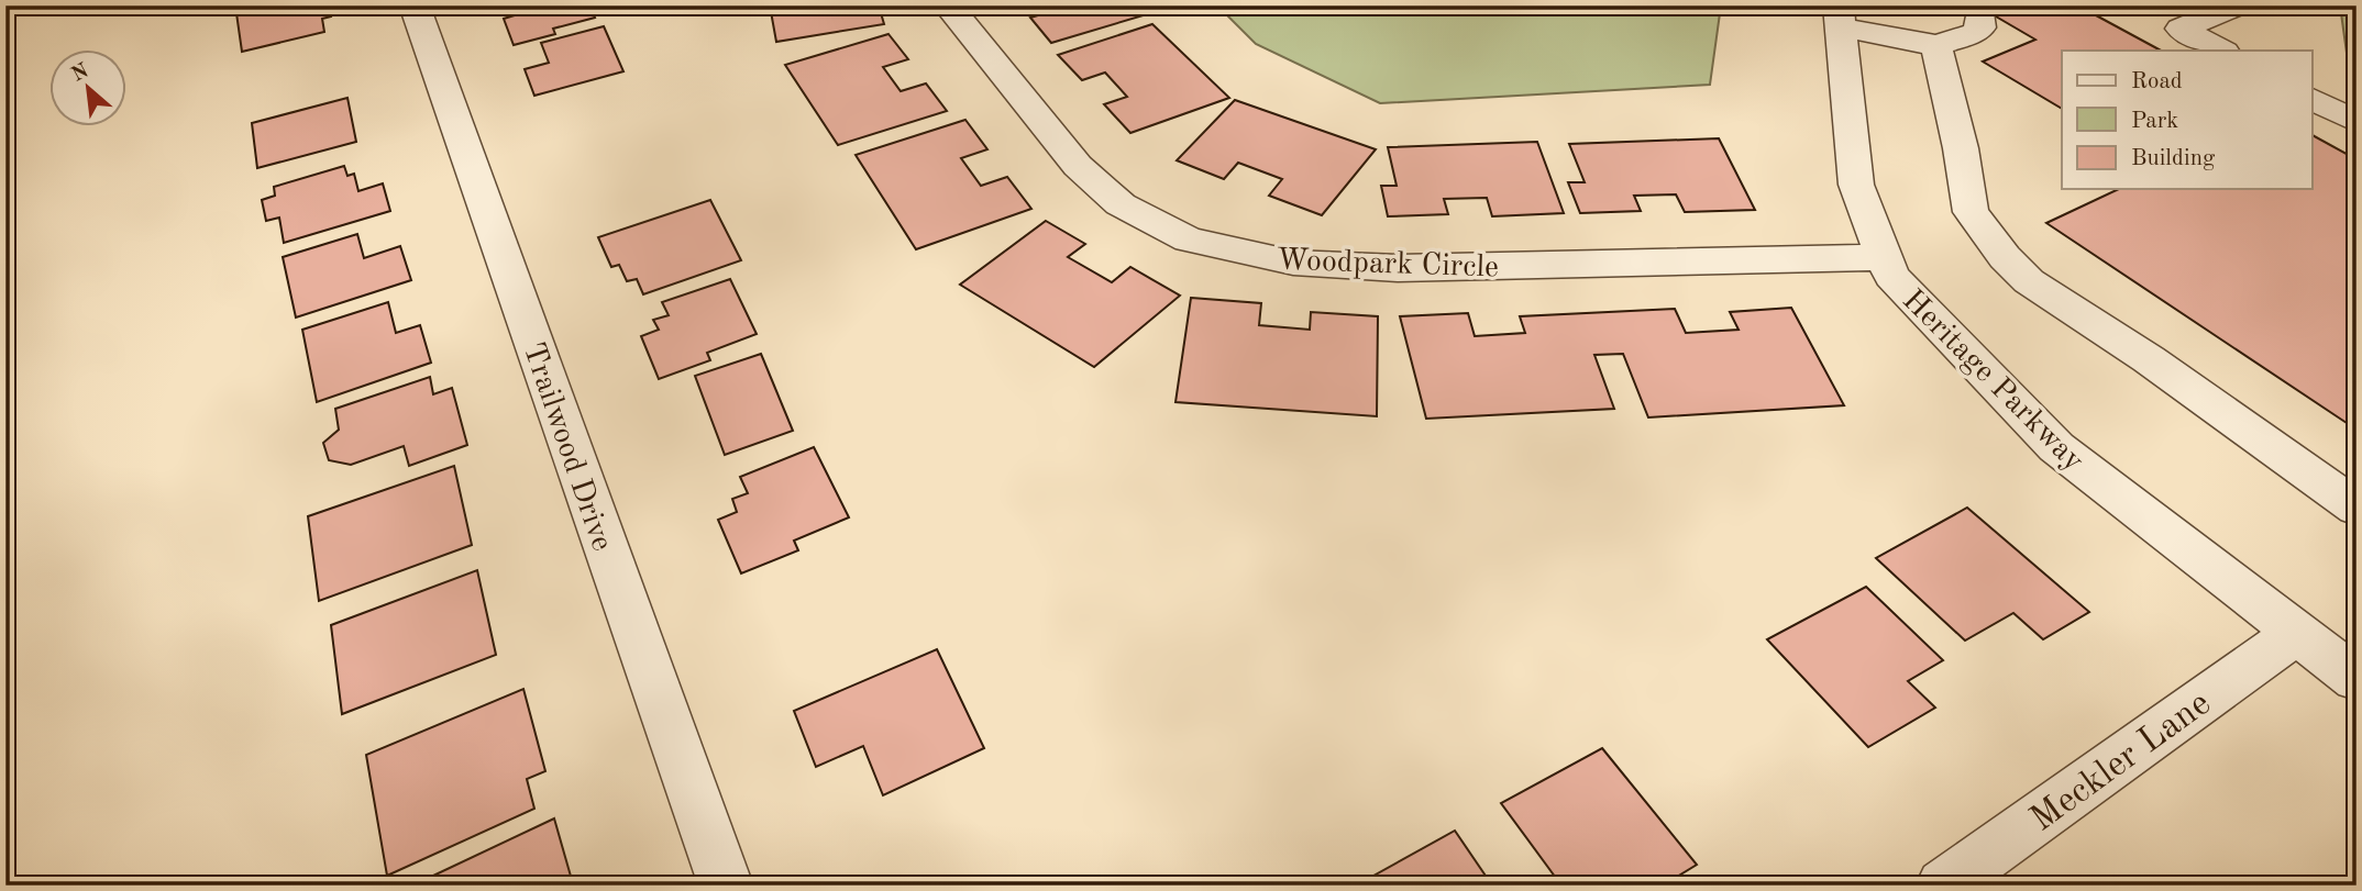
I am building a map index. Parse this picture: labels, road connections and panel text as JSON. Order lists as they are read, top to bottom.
{
  "streets": {
    "street": [
      "Woodpark Circle",
      "Heritage Parkway",
      "Trailwood Drive",
      "Meckler Lane"
    ]
  },
  "crossings": [
    ["Woodpark Circle", "Heritage Parkway"],
    ["Heritage Parkway", "Meckler Lane"]
  ],
  "legend": ["Road", "Park", "Building"],
  "north": "top left"
}
